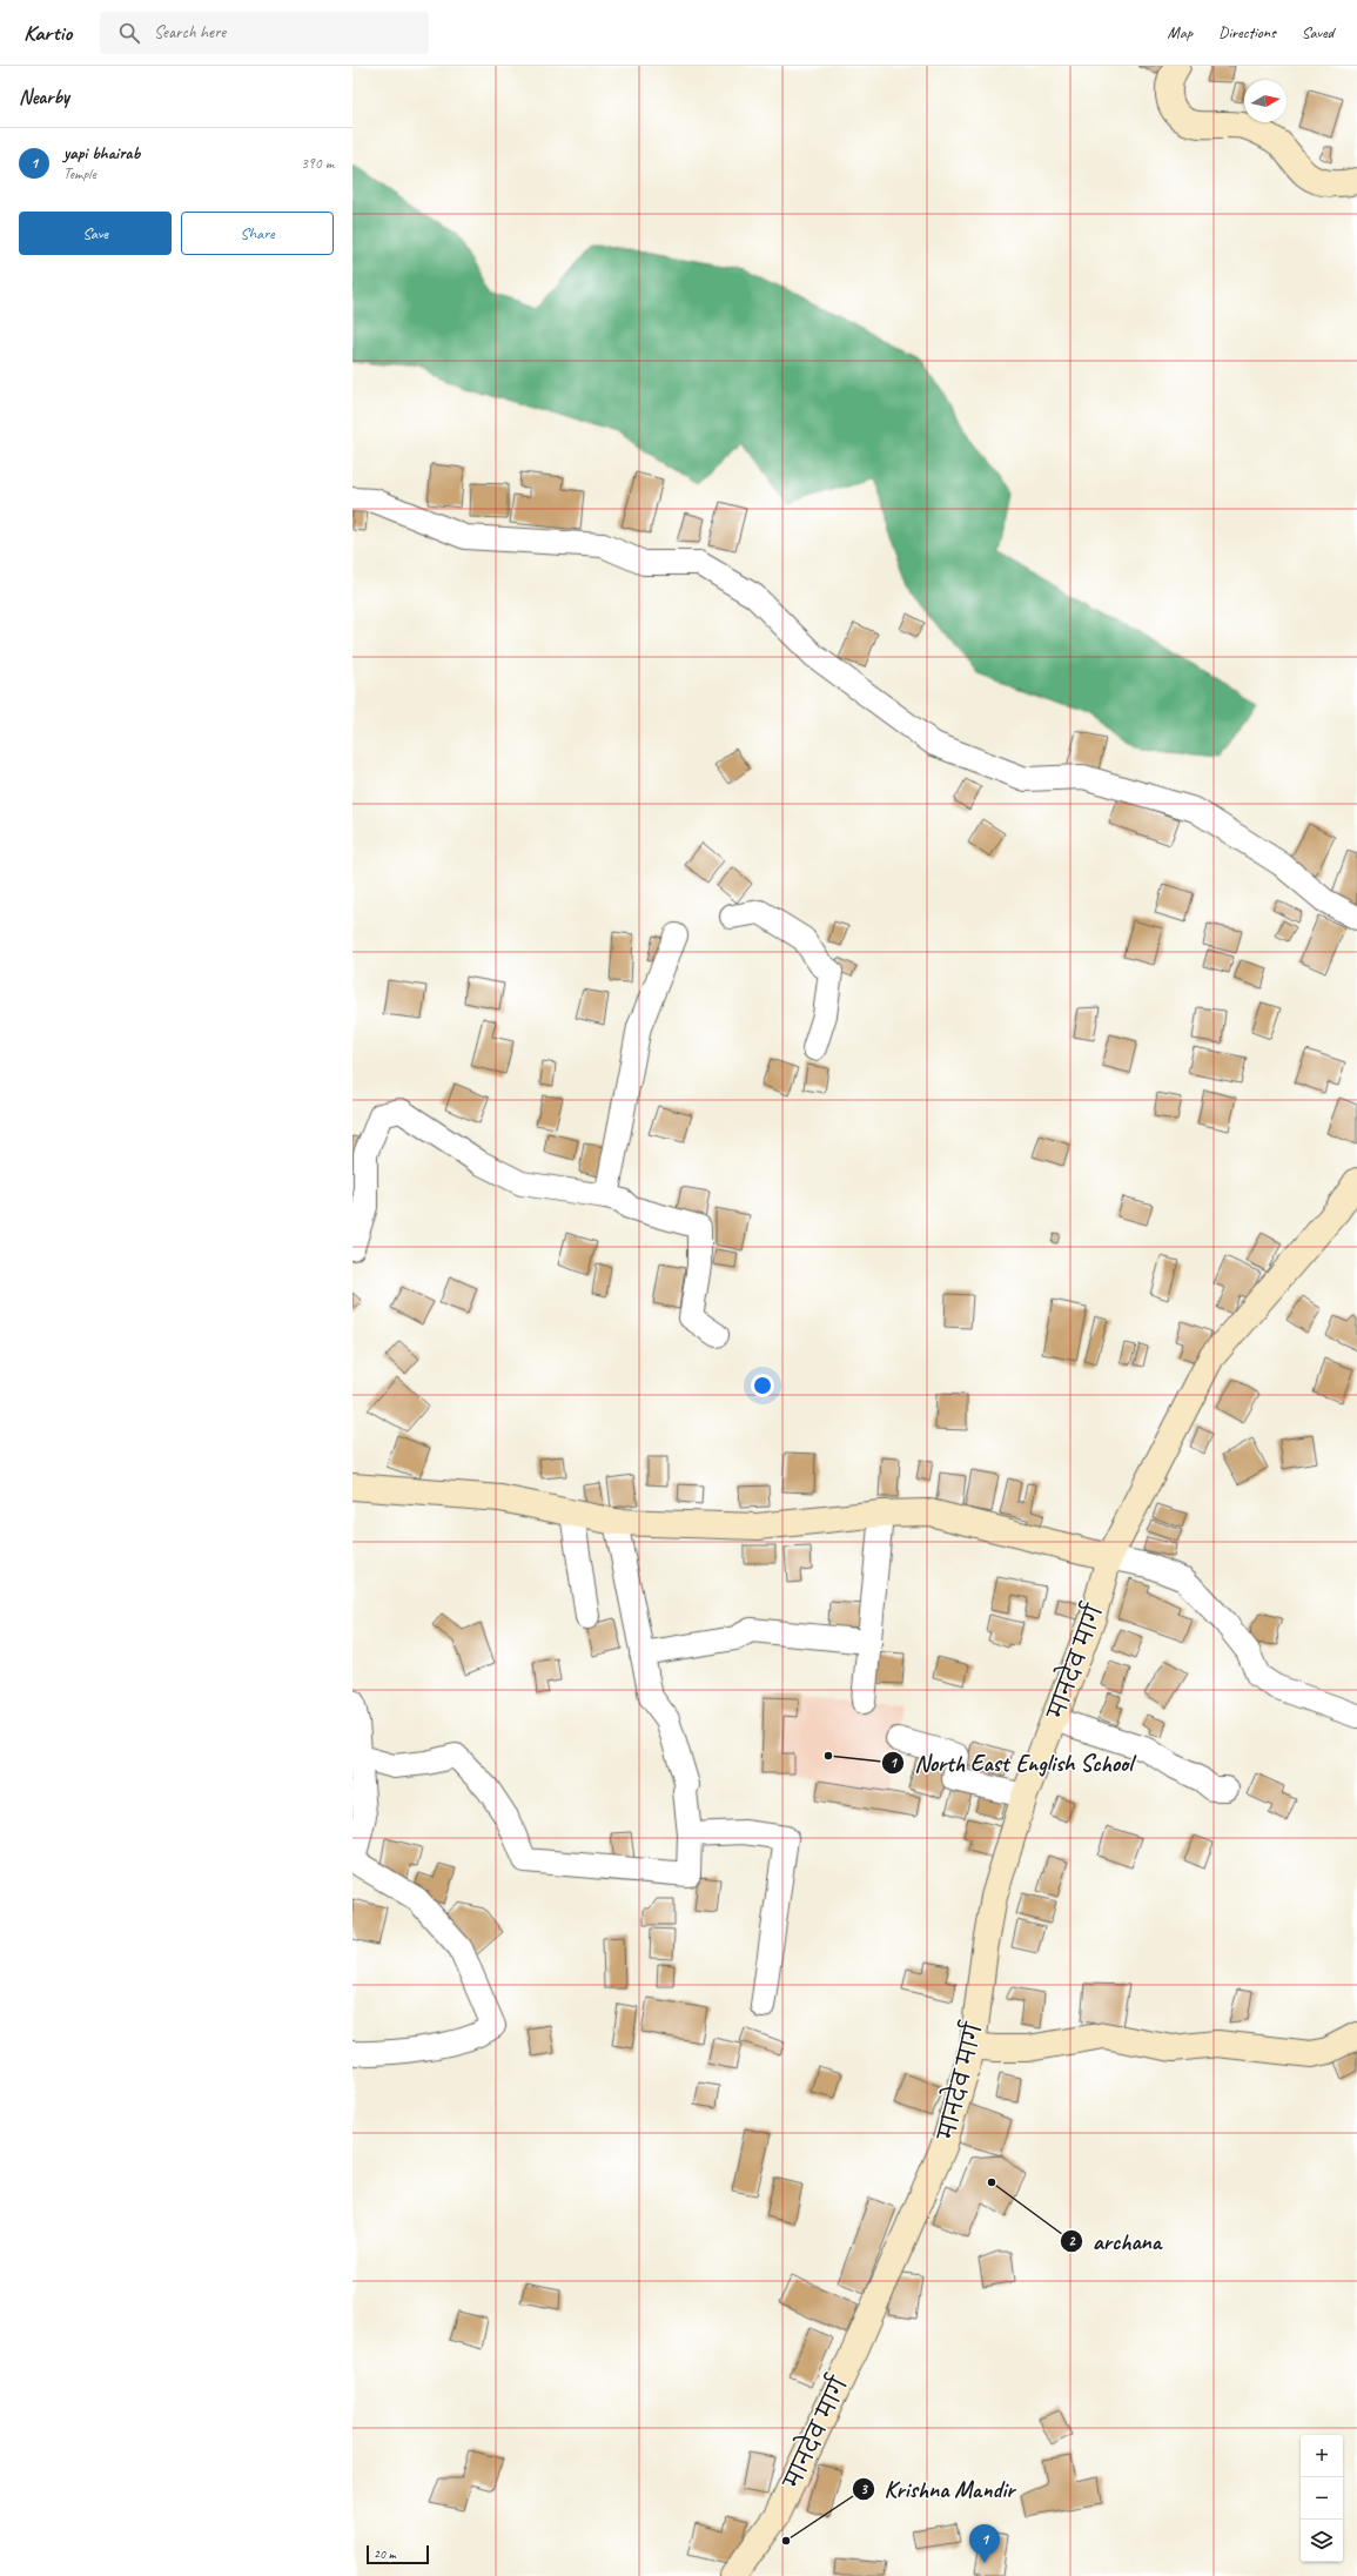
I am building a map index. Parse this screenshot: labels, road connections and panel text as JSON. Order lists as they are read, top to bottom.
{
  "streets": {
    "main road": ["मानदेव मार्ग"]
  },
  "places": ["North East English School", "archana", "Krishna Mandir"],
  "scale_bar": "20 m",
  "north": "right",
  "page": {
    "header": "Kartio",
    "search": "Search here",
    "nav": ["Map", "Directions", "Saved"],
    "heading": "Nearby",
    "list": [
      {
        "mark": "1",
        "name": "yapi bhairab",
        "note": "Temple",
        "value": "390 m"
      }
    ],
    "buttons": ["Save", "Share"],
    "map_buttons": ["+", "−"],
    "pins": "1",
    "scale": "20 m"
  }
}
